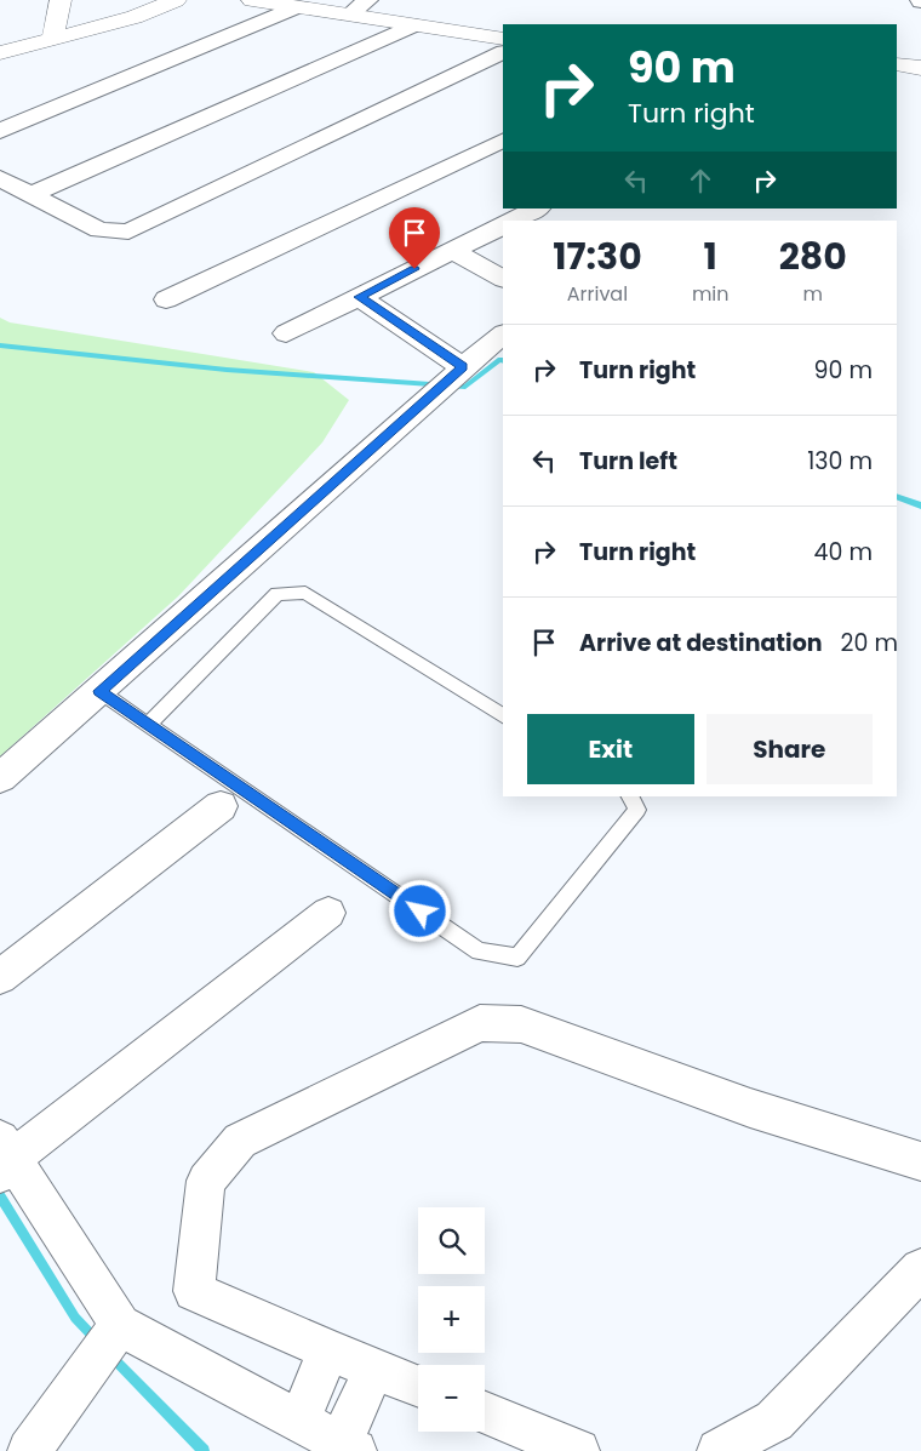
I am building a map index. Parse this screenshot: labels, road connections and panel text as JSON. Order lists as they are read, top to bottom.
{
  "page": {
    "turn": ["90 m", "Turn right"],
    "eta": [
      "17:30",
      "Arrival",
      "1",
      "min",
      "280",
      "m"
    ],
    "list": [
      {
        "name": "Turn right",
        "value": "90 m"
      },
      {
        "name": "Turn left",
        "value": "130 m"
      },
      {
        "name": "Turn right",
        "value": "40 m"
      },
      {
        "name": "Arrive at destination",
        "value": "20 m"
      }
    ],
    "buttons": ["Exit", "Share"],
    "map_buttons": ["+", "−"]
  }
}
